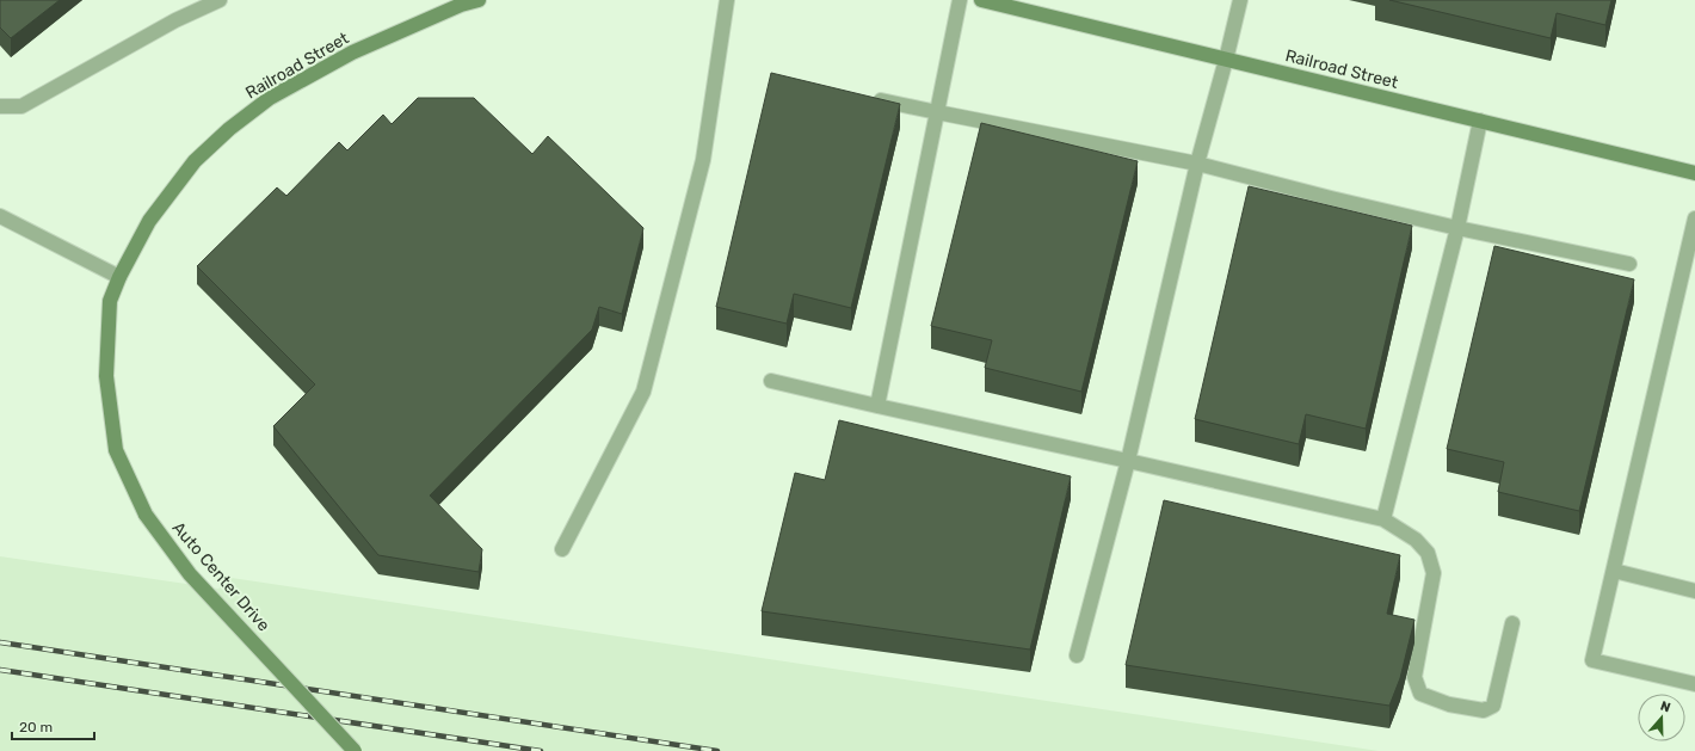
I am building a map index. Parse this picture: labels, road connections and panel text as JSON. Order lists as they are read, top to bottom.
{
  "streets": {
    "main road": ["Railroad Street", "Auto Center Drive"]
  },
  "crossings": [
    ["Railroad Street", "Auto Center Drive"]
  ],
  "scale_bar": "20 m",
  "north": "top"
}
